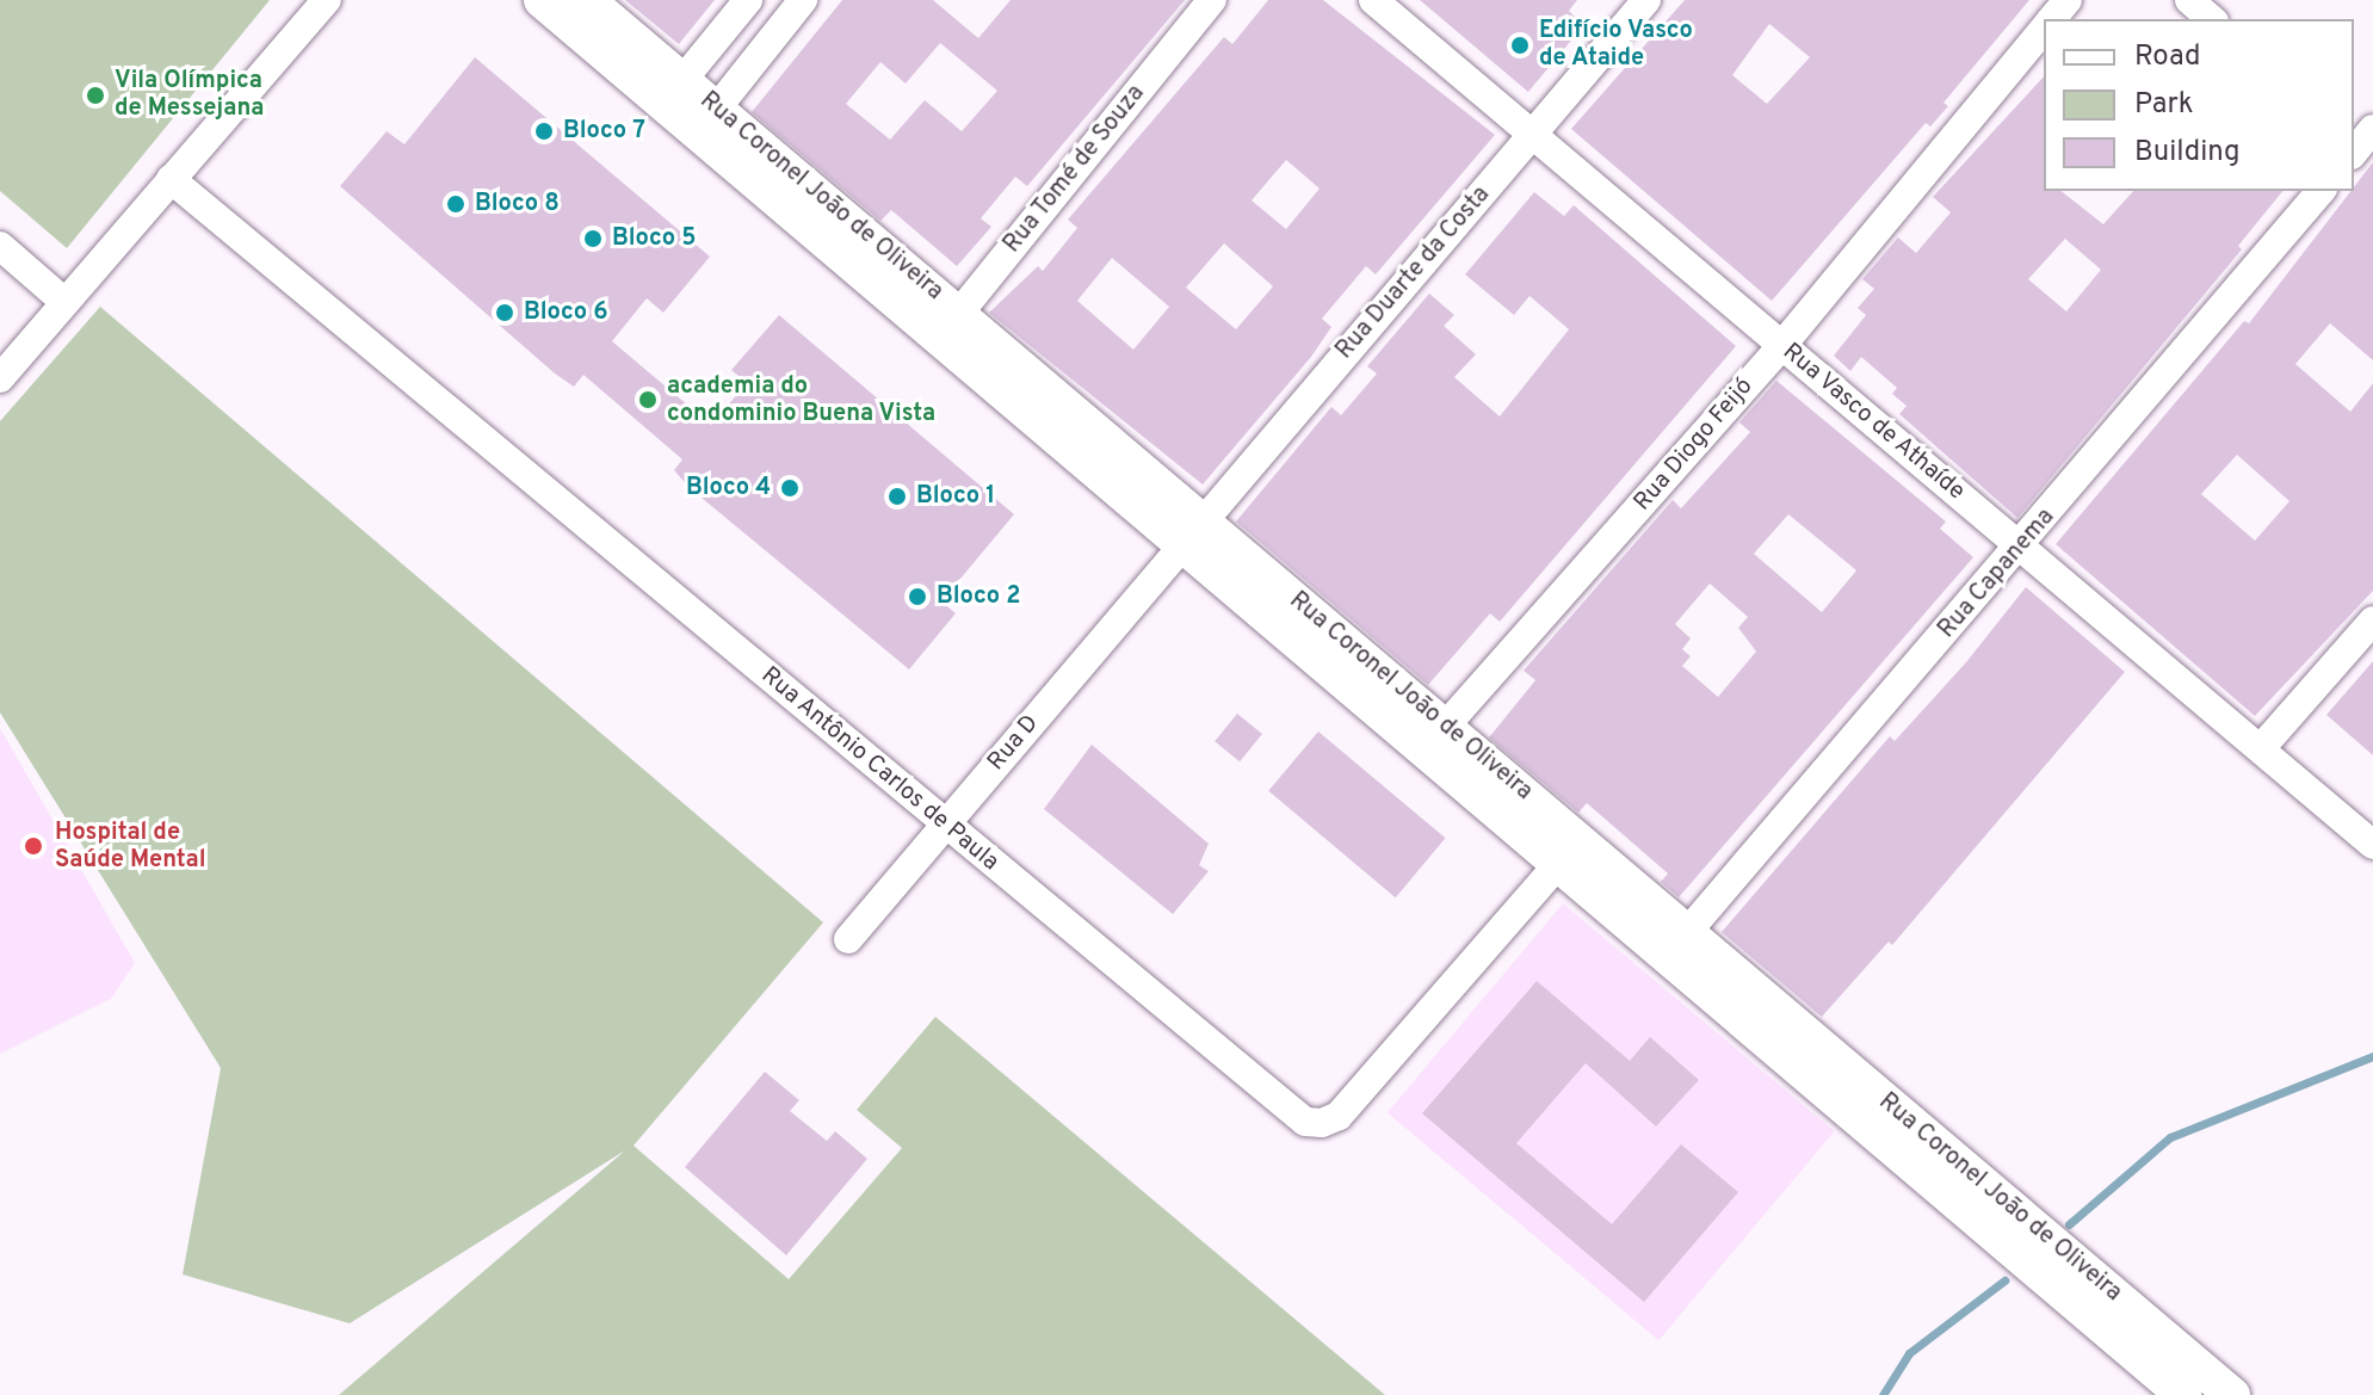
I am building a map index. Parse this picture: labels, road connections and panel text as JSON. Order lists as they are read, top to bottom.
{
  "streets": {
    "street": [
      "Rua Tomé de Souza",
      "Rua Coronel João de Oliveira",
      "Rua Duarte da Costa",
      "Rua Vasco de Athaíde",
      "Rua Diogo Feijó",
      "Rua Capanema",
      "Rua D",
      "Rua Antônio Carlos de Paula"
    ]
  },
  "crossings": [
    ["Rua Tomé de Souza", "Rua Coronel João de Oliveira"],
    ["Rua Coronel João de Oliveira", "Rua Duarte da Costa"],
    ["Rua Coronel João de Oliveira", "Rua Diogo Feijó"],
    ["Rua Coronel João de Oliveira", "Rua Capanema"],
    ["Rua Coronel João de Oliveira", "Rua D"],
    ["Rua Coronel João de Oliveira", "Rua Antônio Carlos de Paula"],
    ["Rua Duarte da Costa", "Rua Vasco de Athaíde"],
    ["Rua Duarte da Costa", "Rua D"],
    ["Rua Vasco de Athaíde", "Rua Diogo Feijó"],
    ["Rua Vasco de Athaíde", "Rua Capanema"],
    ["Rua D", "Rua Antônio Carlos de Paula"]
  ],
  "places": [
    "Edifício Vasco de Ataide",
    "Vila Olímpica de Messejana",
    "Bloco 7",
    "Bloco 8",
    "Bloco 5",
    "Bloco 6",
    "academia do condominio Buena Vista",
    "Bloco 4",
    "Bloco 1",
    "Bloco 2",
    "Hospital de Saúde Mental"
  ],
  "legend": ["Road", "Park", "Building"]
}
